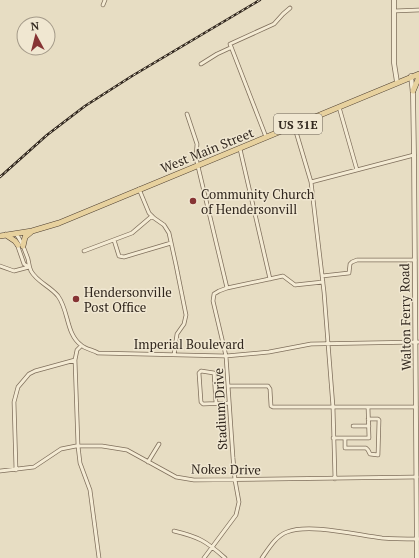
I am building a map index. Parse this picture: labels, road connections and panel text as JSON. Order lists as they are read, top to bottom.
{
  "streets": {
    "main road": ["US 31E", "West Main Street"],
    "street": [
      "Walton Ferry Road",
      "Imperial Boulevard",
      "Stadium Drive",
      "Nokes Drive"
    ]
  },
  "crossings": [
    ["West Main Street", "Walton Ferry Road"],
    ["Walton Ferry Road", "Imperial Boulevard"],
    ["Walton Ferry Road", "Nokes Drive"],
    ["Imperial Boulevard", "Stadium Drive"],
    ["Stadium Drive", "Nokes Drive"]
  ],
  "places": ["Community Church of Hendersonvill", "Hendersonville Post Office"],
  "north": "top"
}
